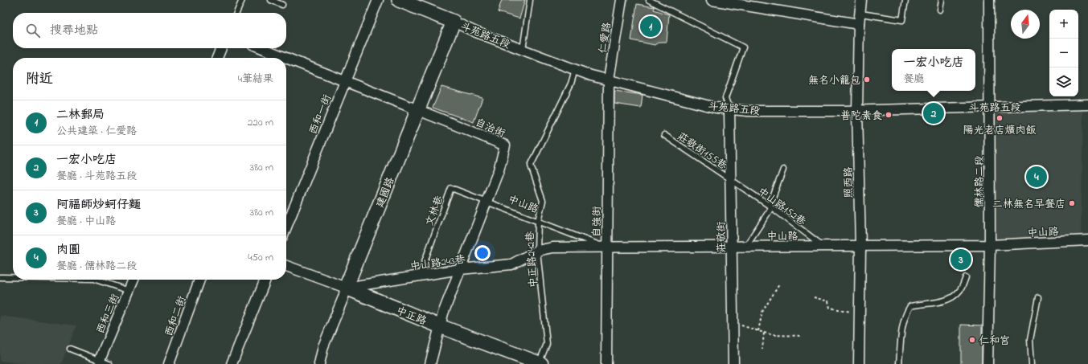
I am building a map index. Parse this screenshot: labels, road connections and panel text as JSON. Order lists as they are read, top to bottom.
{
  "streets": {
    "main road": ["斗苑路五段", "建國路", "中正路"],
    "street": [
      "仁愛路",
      "西和一街",
      "自治街",
      "儒林路二段",
      "照西路",
      "中山路",
      "自強街",
      "莊敬街",
      "中山路243巷",
      "西和三街",
      "西和二街"
    ],
    "lane": [
      "莊敬街155巷",
      "中山路152巷",
      "文林巷",
      "中正路242巷"
    ]
  },
  "crossings": [
    ["斗苑路五段", "仁愛路"],
    ["斗苑路五段", "儒林路二段"],
    ["斗苑路五段", "照西路"],
    ["斗苑路五段", "建國路"],
    ["斗苑路五段", "自強街"],
    ["斗苑路五段", "莊敬街"],
    ["斗苑路五段", "中正路242巷"],
    ["仁愛路", "自強街"],
    ["西和一街", "自治街"],
    ["自治街", "建國路"],
    ["自治街", "中山路"],
    ["自治街", "文林巷"],
    ["自治街", "中山路243巷"],
    ["自治街", "中正路"],
    ["莊敬街155巷", "中山路152巷"],
    ["莊敬街155巷", "莊敬街"],
    ["儒林路二段", "中山路"],
    ["照西路", "中山路"],
    ["建國路", "中山路243巷"],
    ["建國路", "中正路"],
    ["中山路", "中山路152巷"],
    ["中山路", "文林巷"],
    ["中山路", "自強街"],
    ["中山路", "莊敬街"],
    ["中山路", "中正路242巷"],
    ["中山路", "中山路243巷"],
    ["中山路152巷", "莊敬街"],
    ["文林巷", "中山路243巷"],
    ["自強街", "中山路243巷"],
    ["中正路242巷", "中山路243巷"],
    ["中正路242巷", "中正路"],
    ["中山路243巷", "中正路"]
  ],
  "places": [
    "無名小籠包",
    "普陀素食",
    "陽光老店爌肉飯",
    "二林無名早餐店",
    "仁和宮"
  ],
  "north": "top",
  "page": {
    "map_buttons": ["+", "−"],
    "search": "搜尋地點",
    "pins": [
      "1",
      "2",
      "4",
      "3"
    ],
    "popup": ["一宏小吃店", "餐廳"],
    "heading": ["附近", "4筆結果"],
    "list": [
      {
        "mark": "1",
        "name": "二林郵局",
        "note": "公共建築 · 仁愛路",
        "value": "220 m"
      },
      {
        "mark": "2",
        "name": "一宏小吃店",
        "note": "餐廳 · 斗苑路五段",
        "value": "380 m"
      },
      {
        "mark": "3",
        "name": "阿福師炒蚵仔麵",
        "note": "餐廳 · 中山路",
        "value": "380 m"
      },
      {
        "mark": "4",
        "name": "肉圓",
        "note": "餐廳 · 儒林路二段",
        "value": "450 m"
      }
    ]
  }
}
